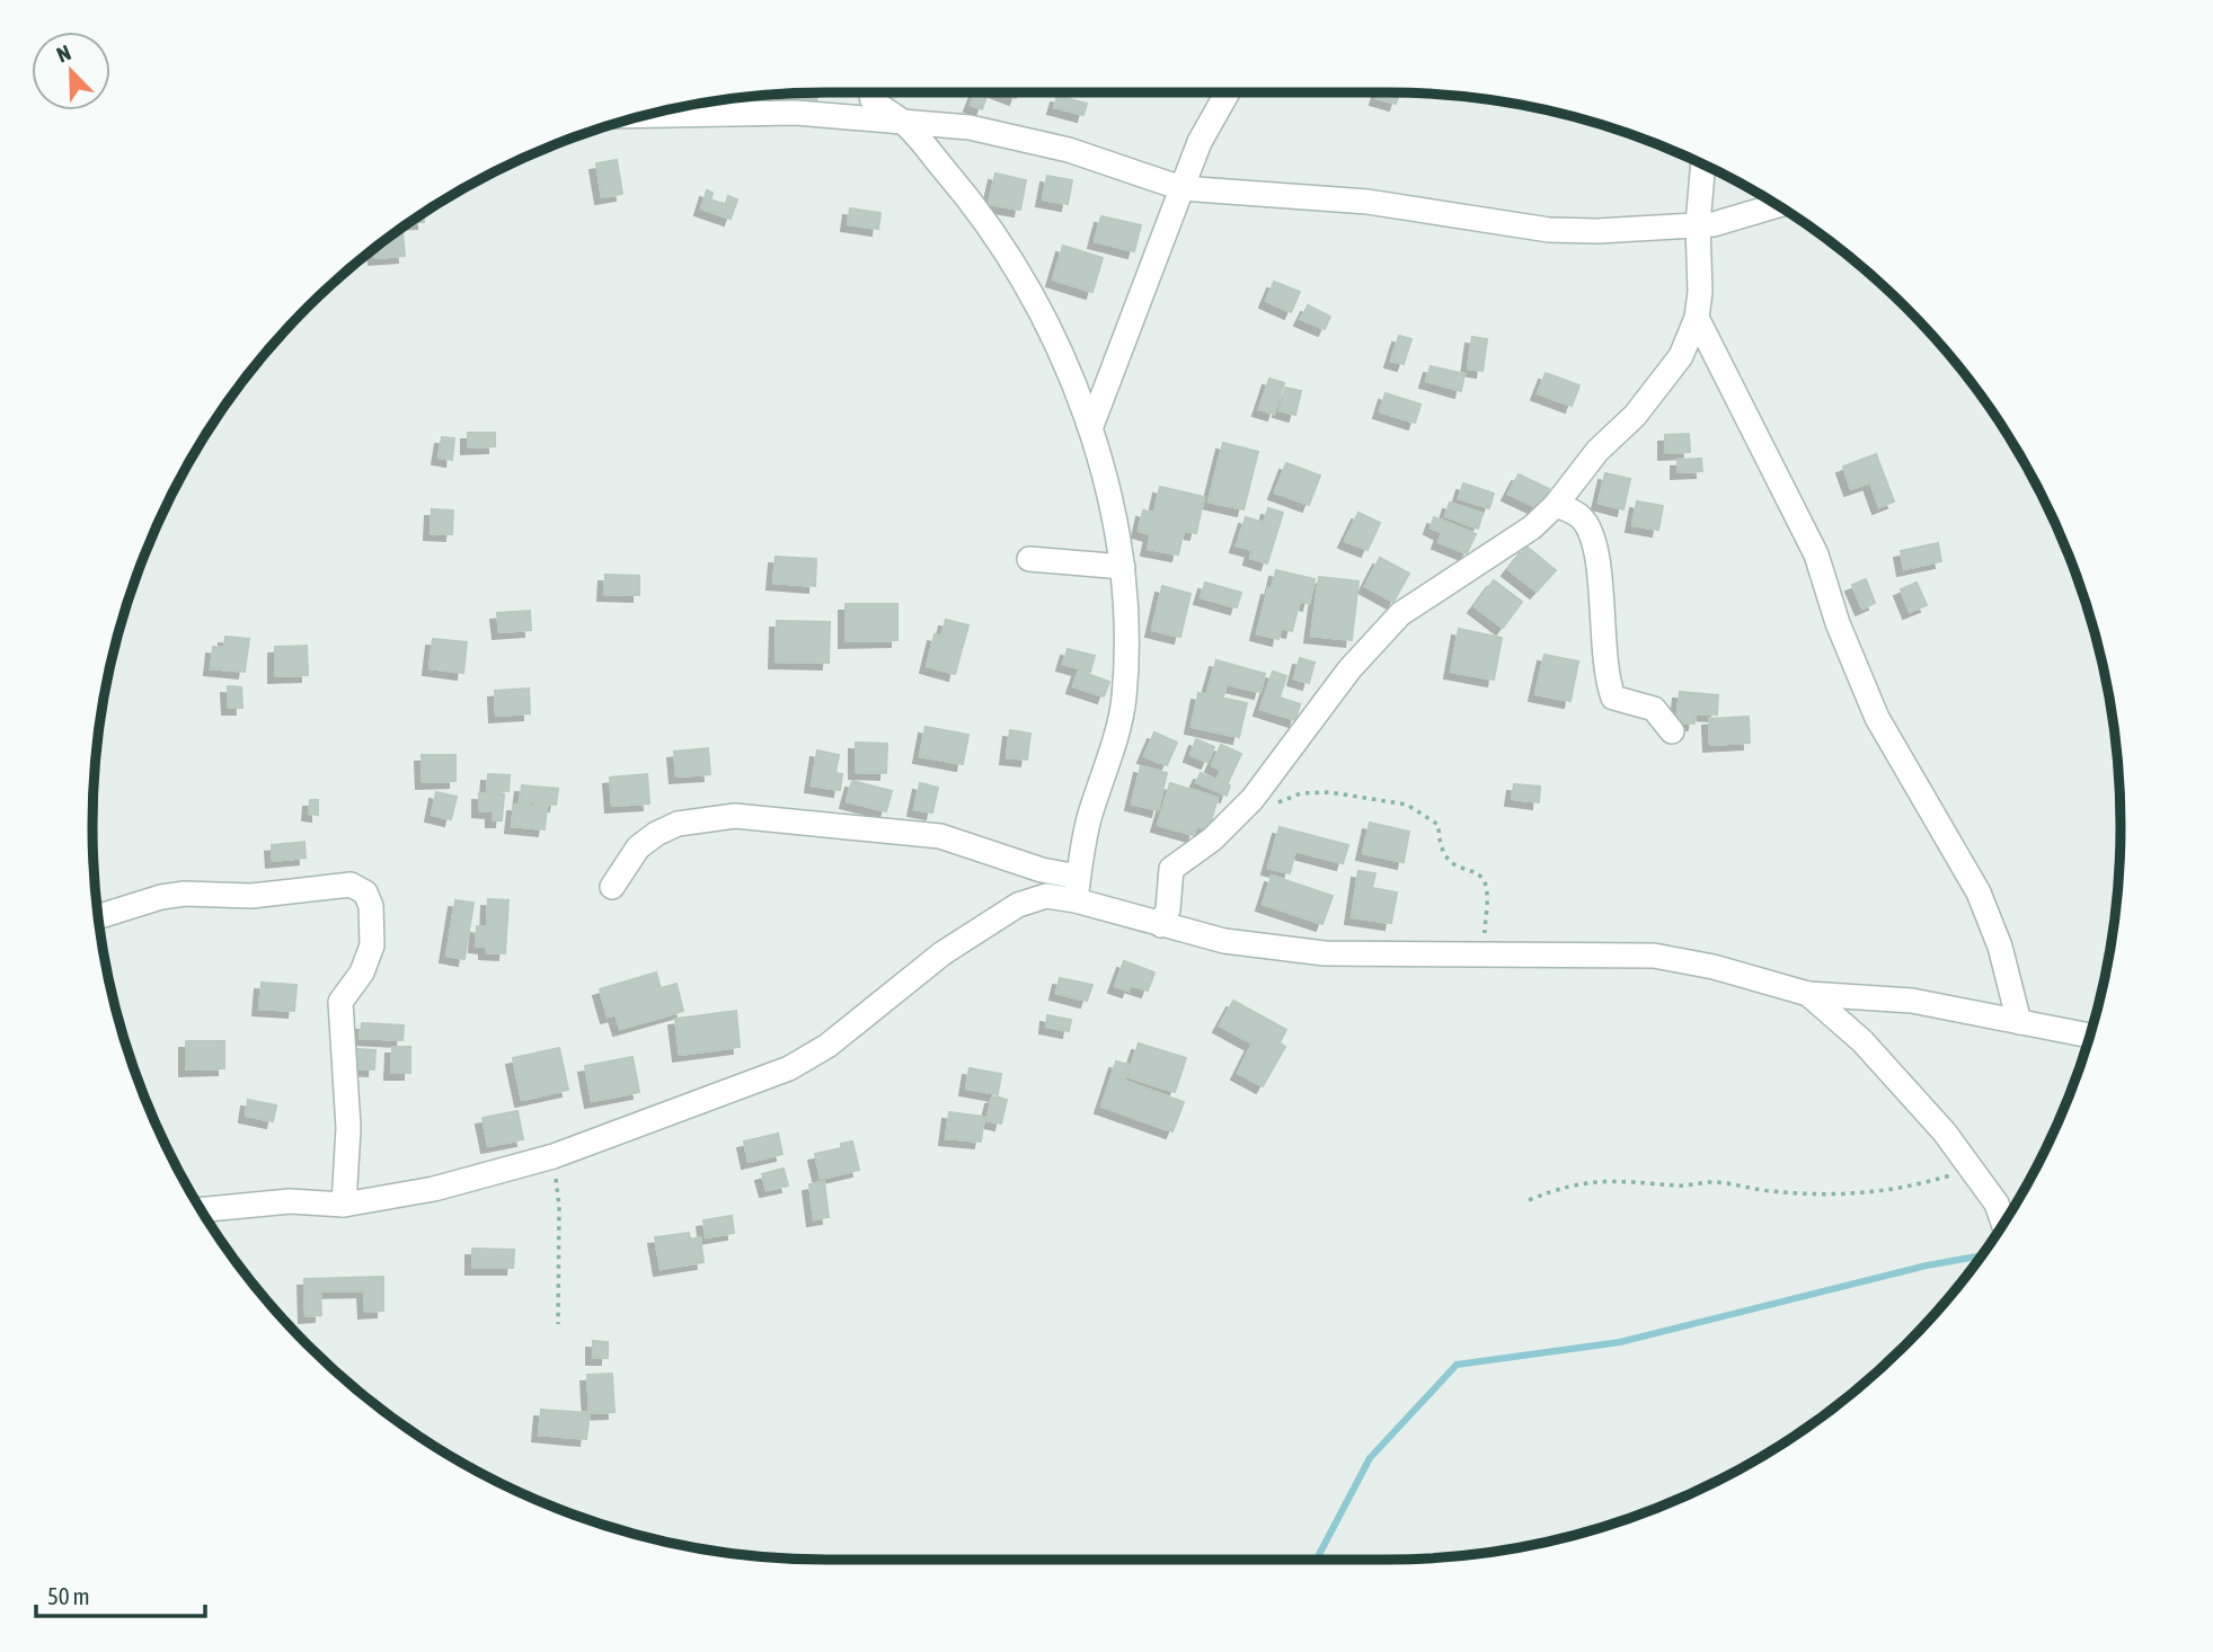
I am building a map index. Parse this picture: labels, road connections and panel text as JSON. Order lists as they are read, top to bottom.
{
  "scale_bar": "50 m",
  "north": "top left"
}
